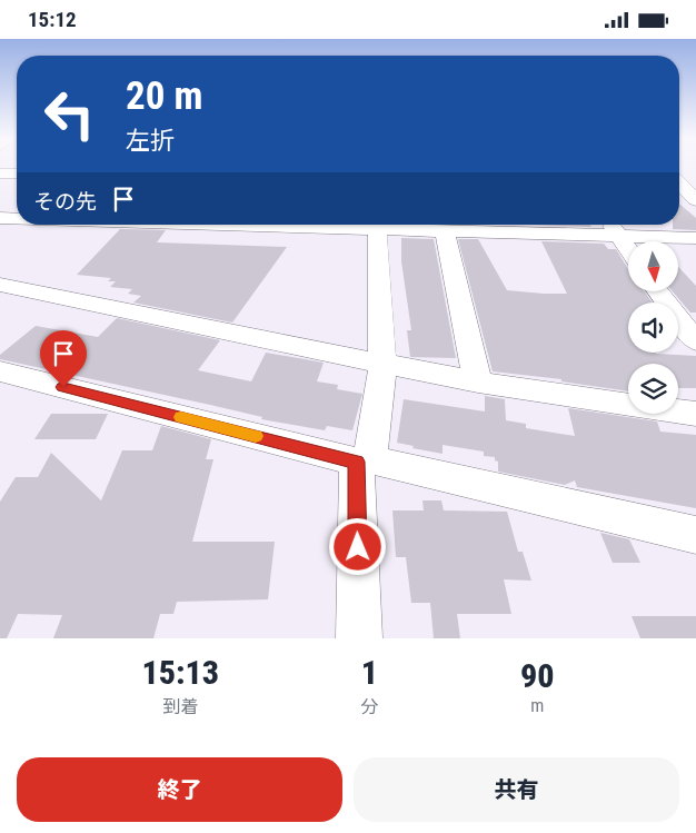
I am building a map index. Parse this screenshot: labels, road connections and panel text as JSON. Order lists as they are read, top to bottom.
{
  "north": "bottom",
  "page": {
    "status": "15:12",
    "turn": ["20 m", "左折"],
    "then": "その先",
    "eta": [
      "15:13",
      "到着",
      "1",
      "分",
      "90",
      "m"
    ],
    "buttons": ["終了", "共有"]
  }
}
